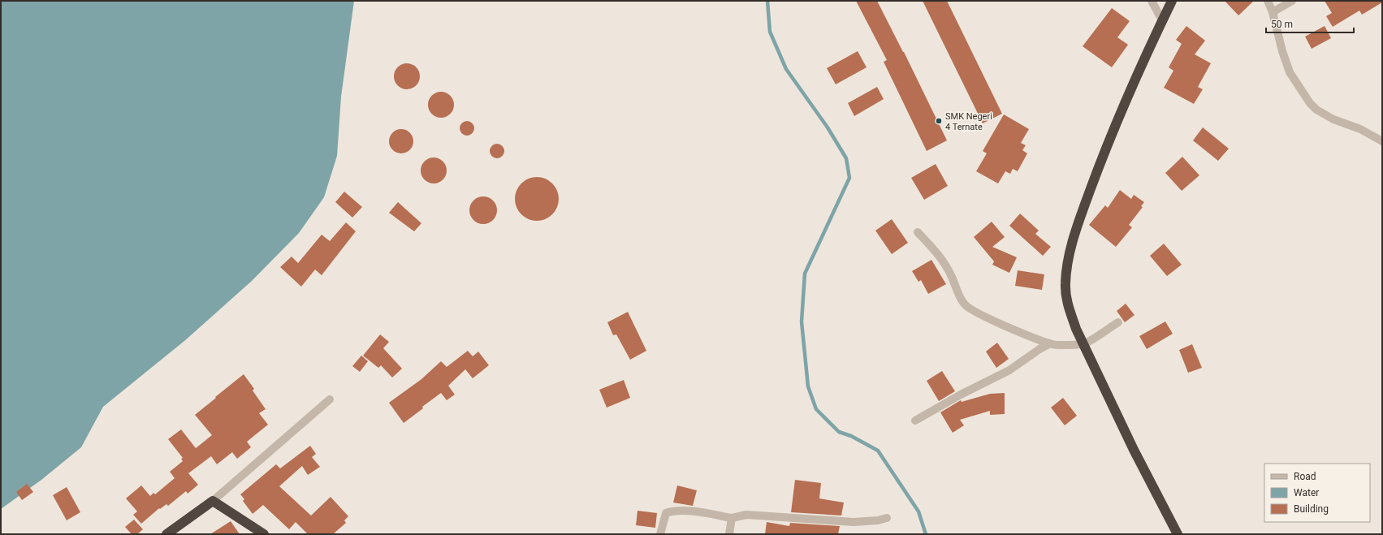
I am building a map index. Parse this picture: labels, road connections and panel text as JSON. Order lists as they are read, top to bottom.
{
  "places": ["SMK Negeri 4 Ternate"],
  "legend": ["Road", "Water", "Building"],
  "scale_bar": "50 m"
}
